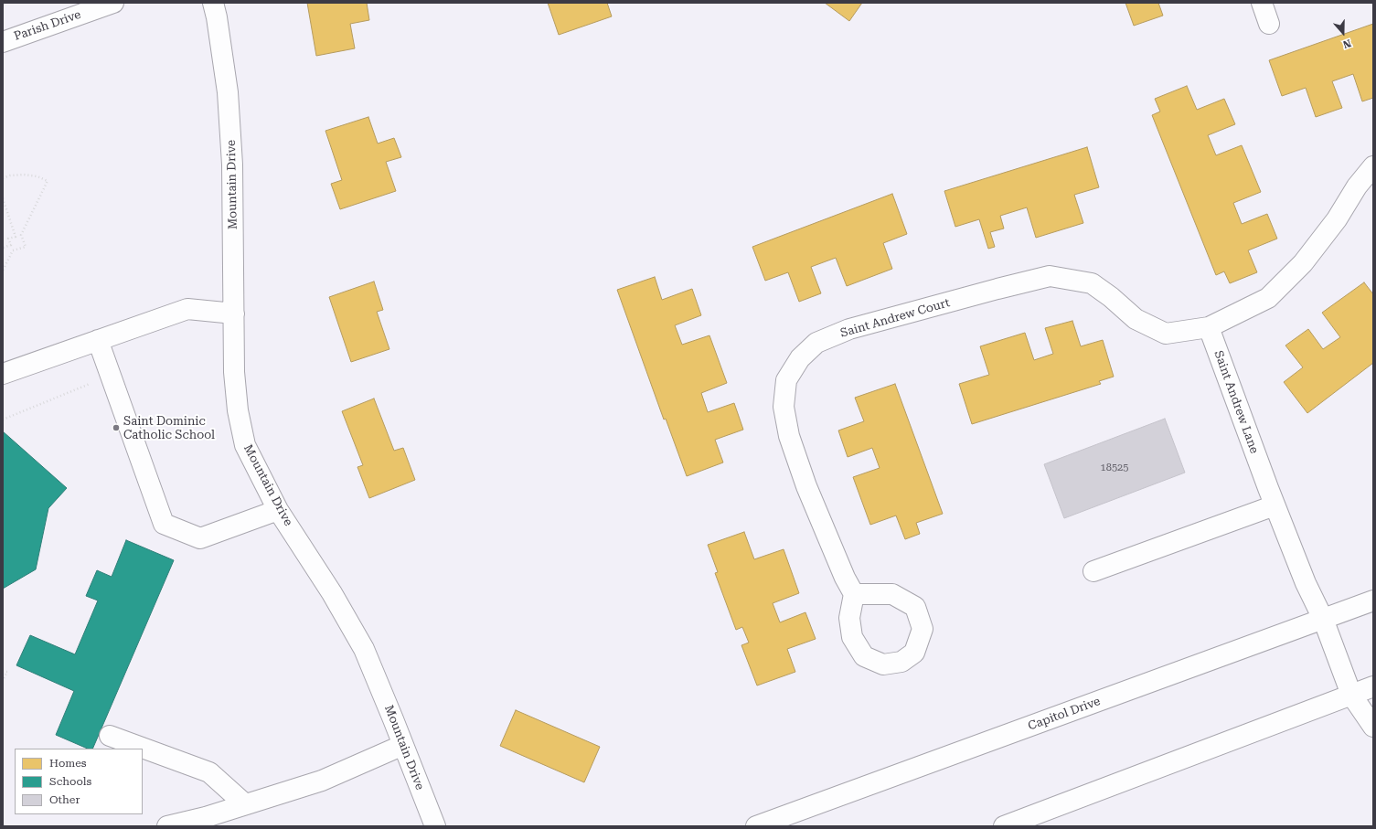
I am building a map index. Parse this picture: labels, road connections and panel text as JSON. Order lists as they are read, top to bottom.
{
  "streets": {
    "street": [
      "Parish Drive",
      "Mountain Drive",
      "Saint Andrew Court",
      "Saint Andrew Lane",
      "Capitol Drive"
    ]
  },
  "crossings": [
    ["Saint Andrew Court", "Saint Andrew Lane"],
    ["Saint Andrew Lane", "Capitol Drive"]
  ],
  "places": ["Saint Dominic Catholic School"],
  "house_numbers": ["18525"],
  "legend": ["Homes", "Schools", "Other"],
  "north": "bottom"
}
